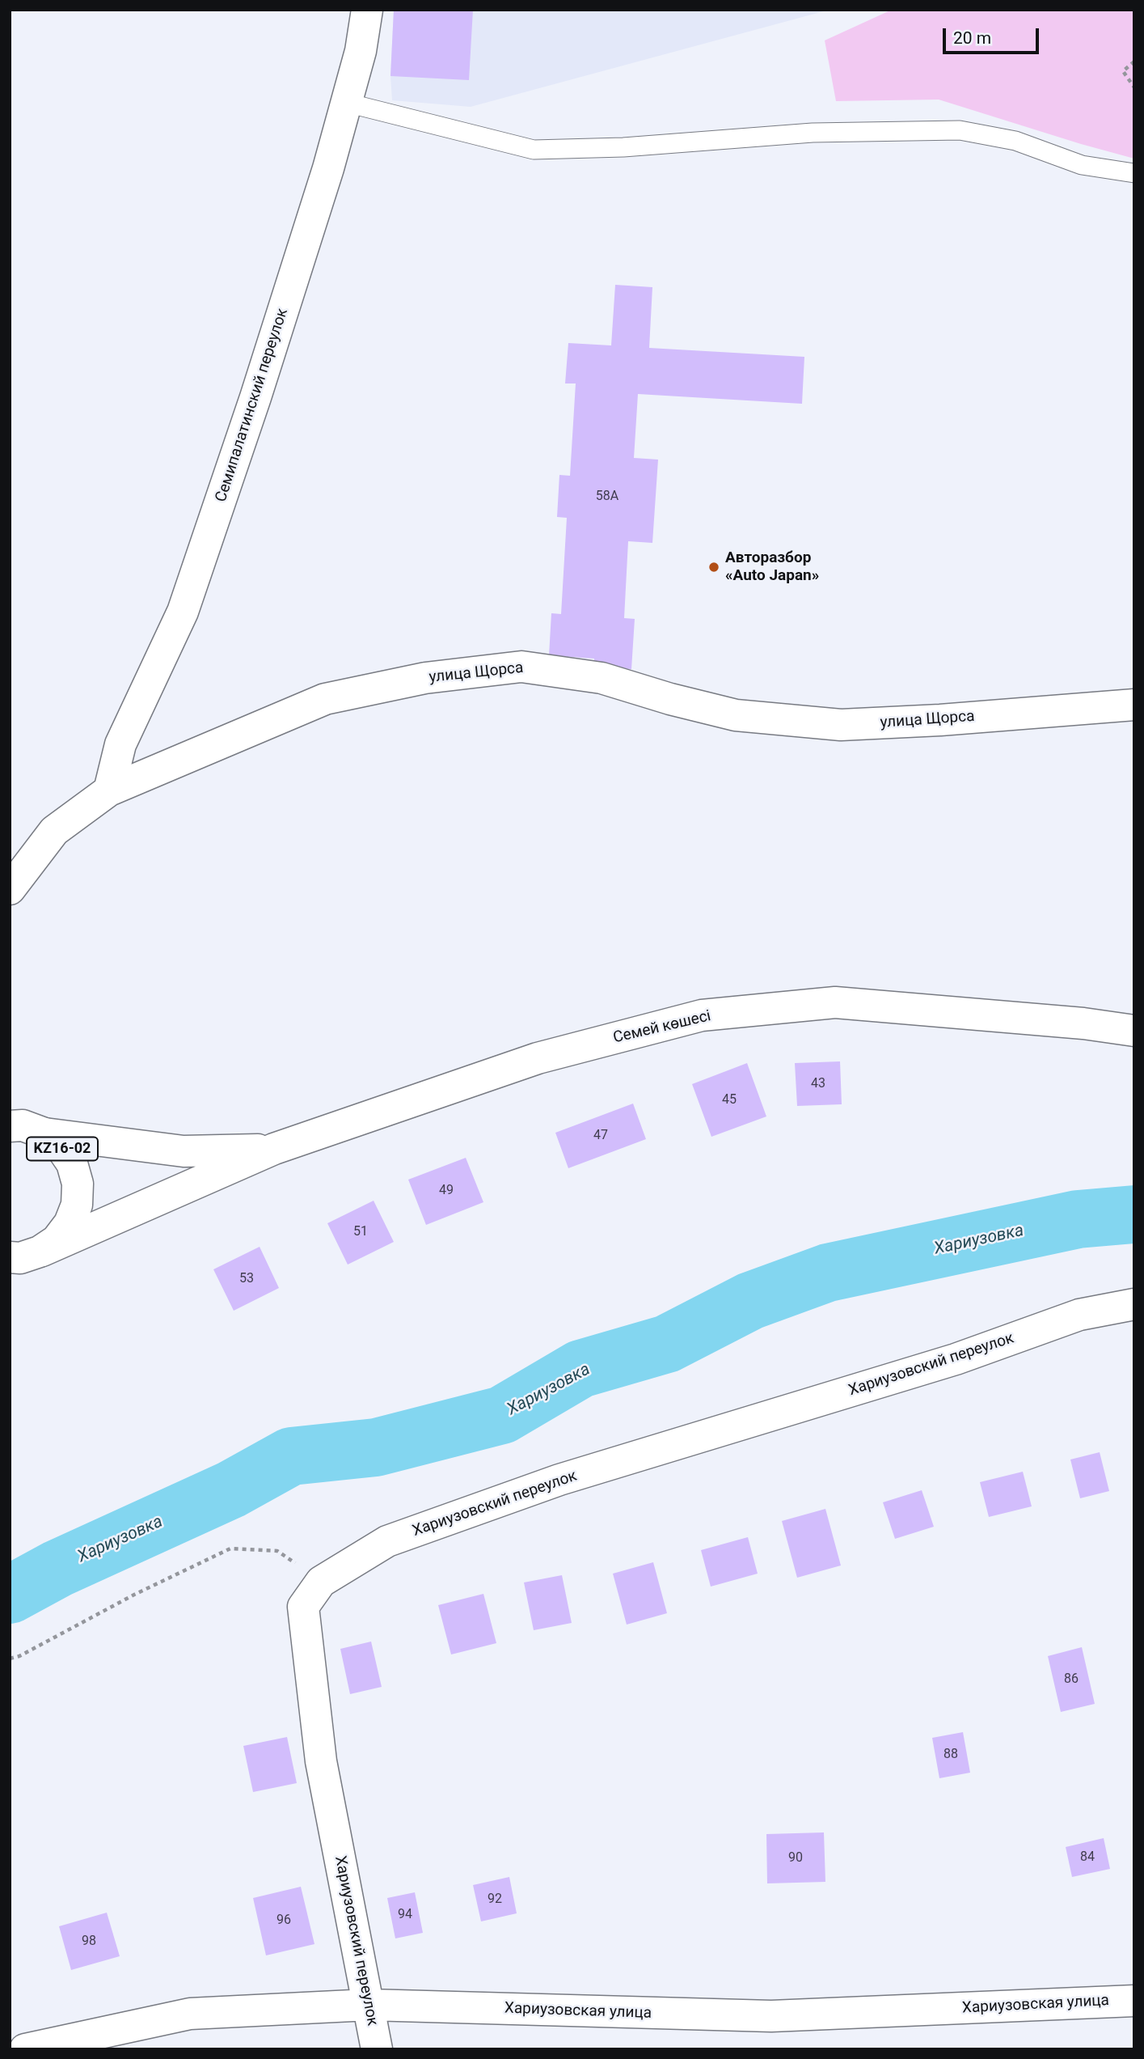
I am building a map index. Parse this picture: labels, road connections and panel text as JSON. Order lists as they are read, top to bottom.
{
  "streets": {
    "street": [
      "Семипалатинский переулок",
      "улица Щорса",
      "Семей көшесі",
      "KZ16-02",
      "Хариузовский переулок",
      "Хариузовская улица"
    ]
  },
  "crossings": [
    ["Семипалатинский переулок", "улица Щорса"],
    ["Хариузовский переулок", "Хариузовская улица"]
  ],
  "water": ["Хариузовка"],
  "places": ["Авторазбор «Auto Japan»"],
  "house_numbers": [
    "58А",
    "43",
    "45",
    "47",
    "49",
    "51",
    "53",
    "86",
    "88",
    "84",
    "90",
    "92",
    "94",
    "96",
    "98"
  ],
  "scale_bar": "20 m"
}
